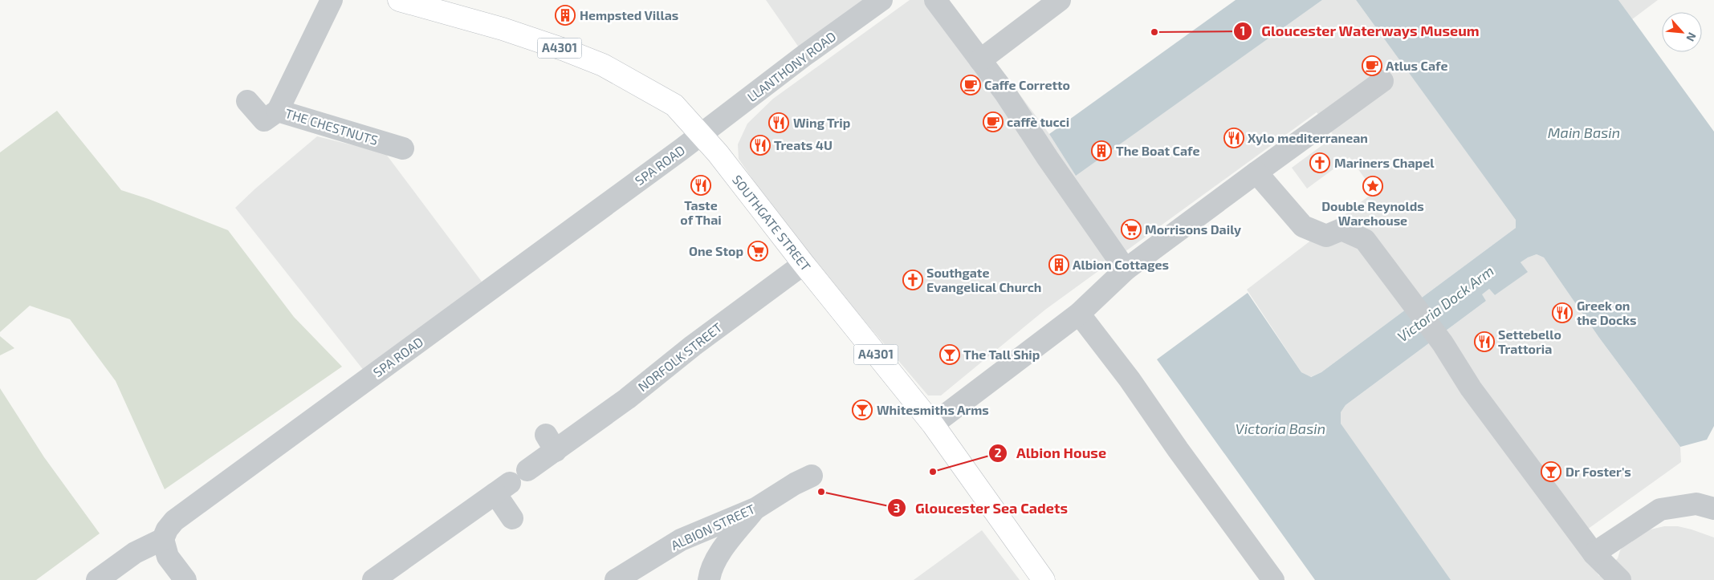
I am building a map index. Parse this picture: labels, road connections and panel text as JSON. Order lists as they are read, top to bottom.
{
  "streets": {
    "main road": ["A4301", "SOUTHGATE STREET"],
    "street": [
      "LLANTHONY ROAD",
      "THE CHESTNUTS",
      "SPA ROAD",
      "NORFOLK STREET",
      "ALBION STREET"
    ]
  },
  "crossings": [
    ["LLANTHONY ROAD", "SPA ROAD"],
    ["LLANTHONY ROAD", "SOUTHGATE STREET"],
    ["SPA ROAD", "SOUTHGATE STREET"],
    ["SOUTHGATE STREET", "NORFOLK STREET"]
  ],
  "water": ["Main Basin", "Victoria Dock Arm", "Victoria Basin"],
  "places": {
    "building": ["Hempsted Villas", "The Boat Cafe", "Albion Cottages"],
    "other": ["Gloucester Waterways Museum", "Albion House", "Gloucester Sea Cadets"],
    "cafe": ["Atlus Cafe", "Caffe Corretto", "caffè tucci"],
    "restaurant": [
      "Wing Trip",
      "Xylo mediterranean",
      "Treats 4U",
      "Taste of Thai",
      "Greek on the Docks",
      "Settebello Trattoria"
    ],
    "church": ["Mariners Chapel", "Southgate Evangelical Church"],
    "place": ["Double Reynolds Warehouse"],
    "supermarket": ["Morrisons Daily", "One Stop"],
    "bar": ["The Tall Ship", "Whitesmiths Arms", "Dr Foster's"]
  },
  "north": "bottom right"
}
